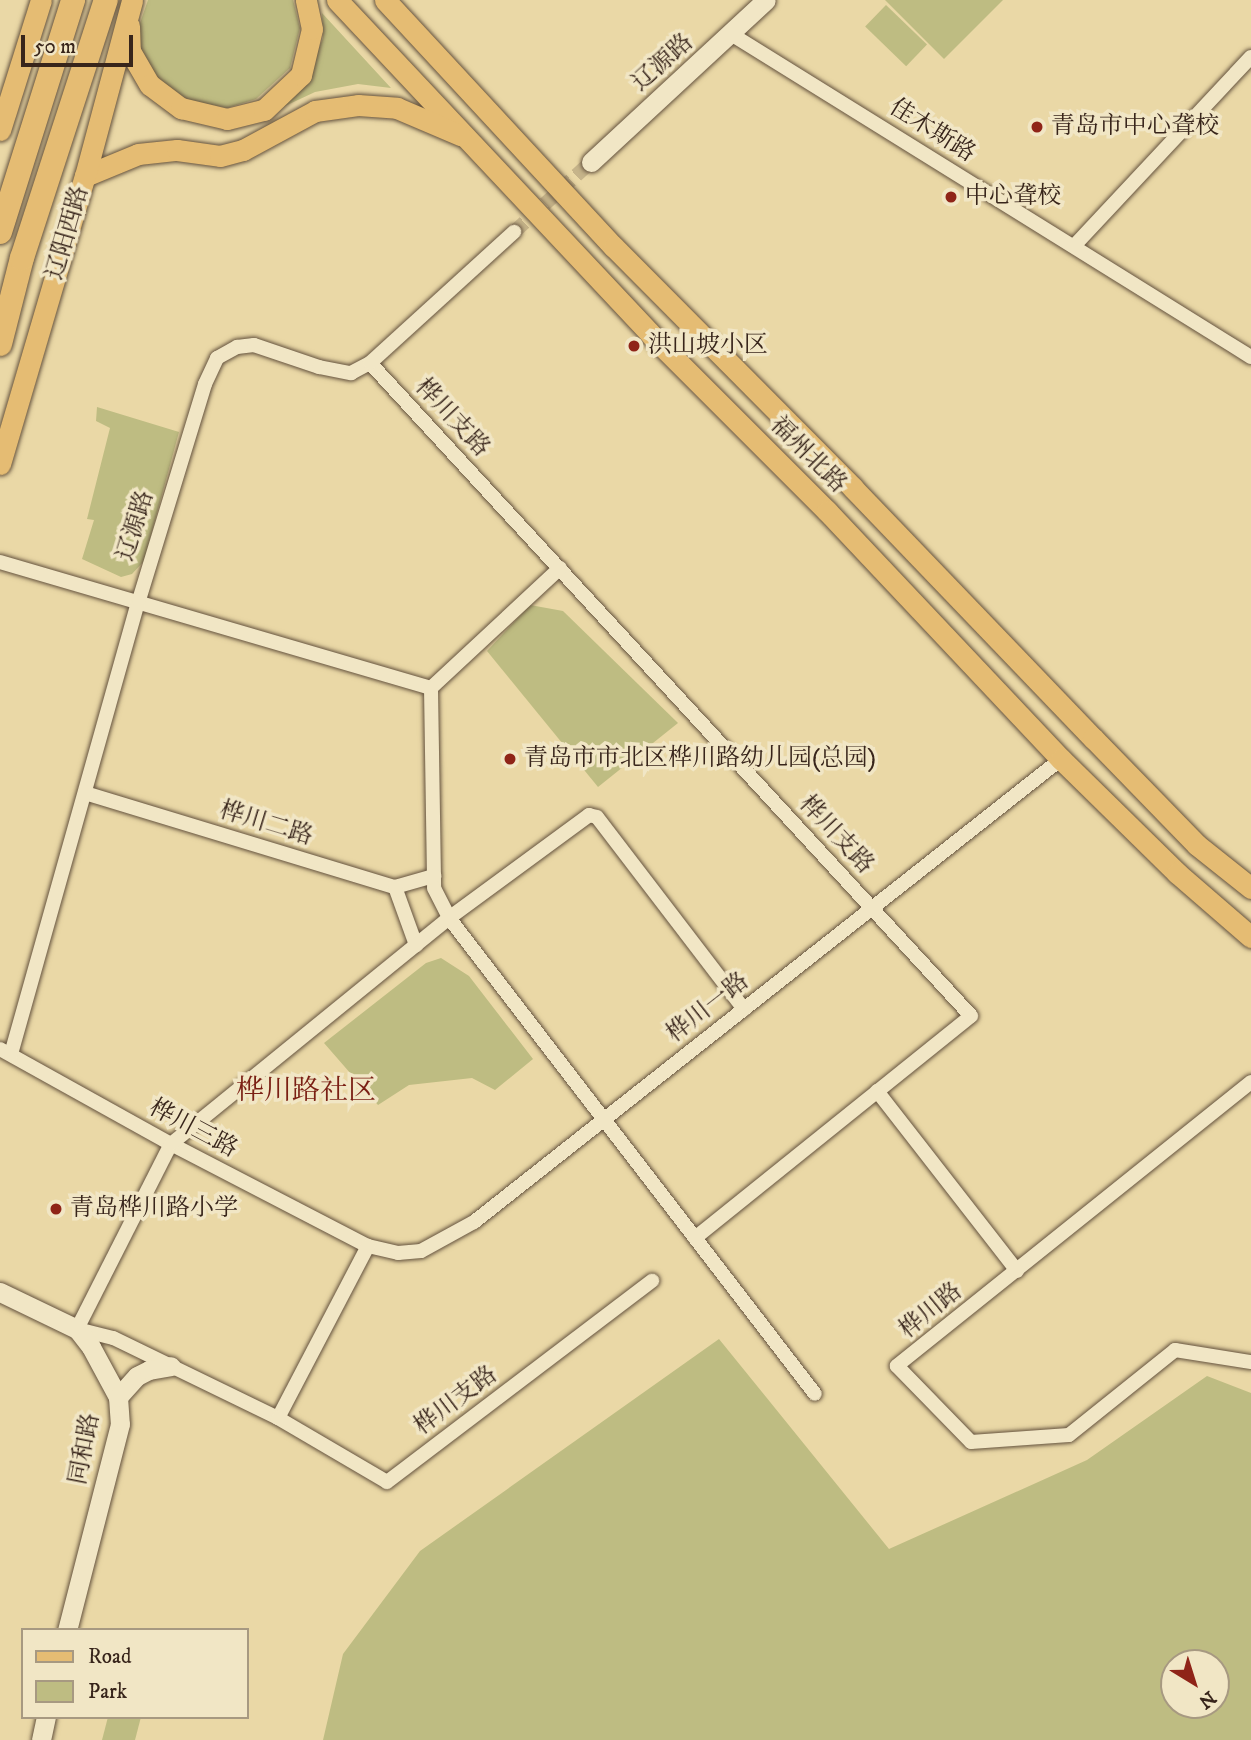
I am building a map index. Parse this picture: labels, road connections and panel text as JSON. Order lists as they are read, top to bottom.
{
  "streets": {
    "highway": ["辽阳西路"],
    "main road": ["福州北路"],
    "street": [
      "辽源路",
      "佳木斯路",
      "桦川支路",
      "桦川二路",
      "桦川一路",
      "桦川三路",
      "桦川路",
      "同和路"
    ]
  },
  "crossings": [
    ["辽源路", "佳木斯路"],
    ["辽源路", "桦川支路"],
    ["辽源路", "桦川二路"],
    ["辽源路", "桦川三路"],
    ["桦川支路", "桦川一路"],
    ["福州北路", "桦川一路"],
    ["桦川一路", "桦川三路"]
  ],
  "districts": ["桦川路社区"],
  "places": [
    "青岛市中心聋校",
    "中心聋校",
    "洪山坡小区",
    "青岛市市北区桦川路幼儿园(总园)",
    "青岛桦川路小学"
  ],
  "legend": ["Road", "Park"],
  "scale_bar": "50 m",
  "north": "bottom right"
}
